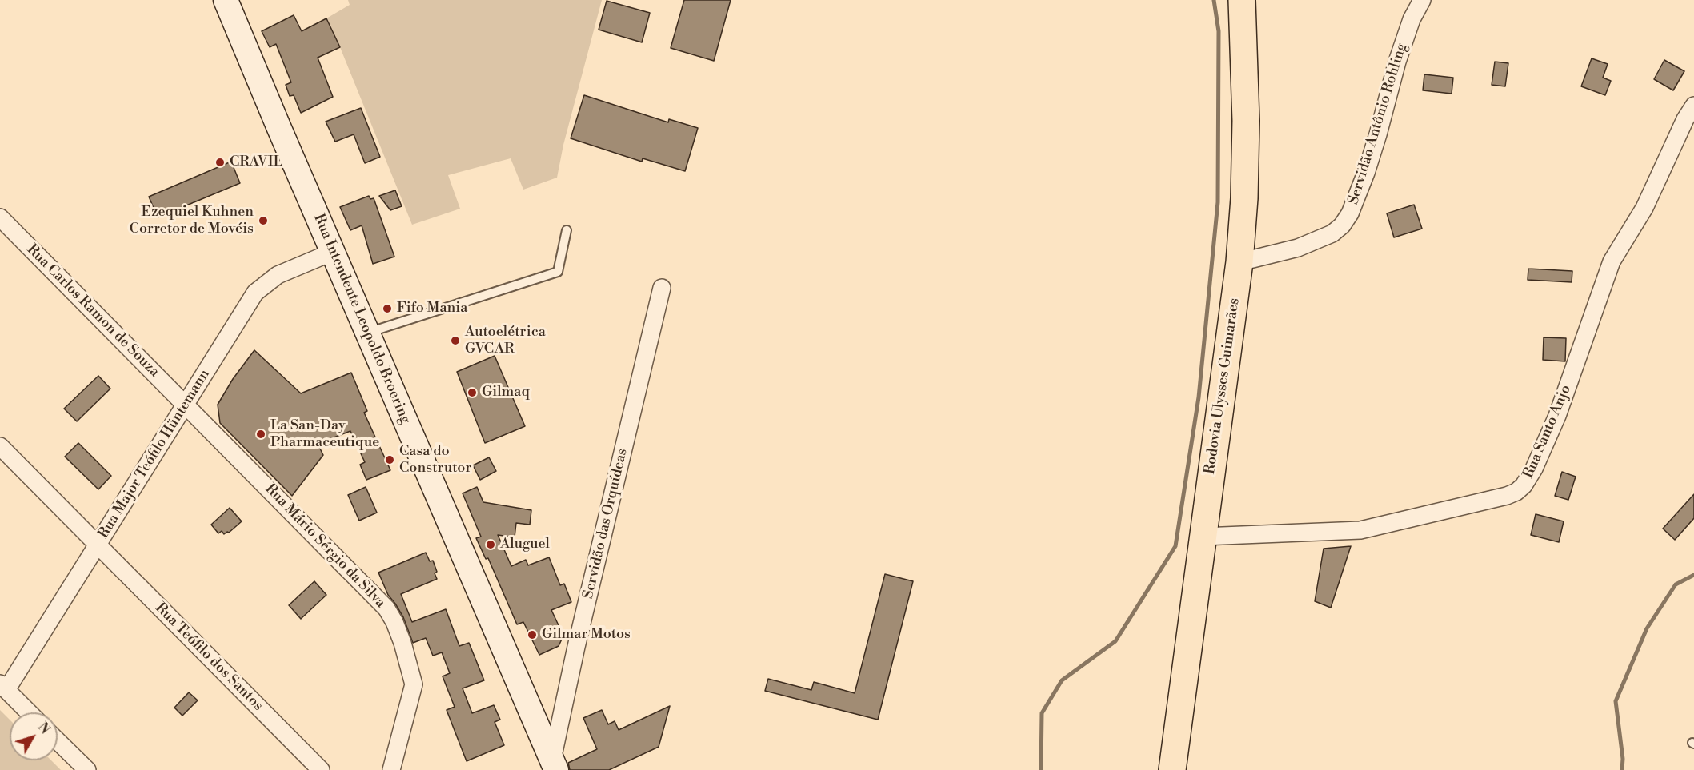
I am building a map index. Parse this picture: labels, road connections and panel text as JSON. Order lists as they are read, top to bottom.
{
  "streets": {
    "highway": ["Rodovia Ulysses Guimarães"],
    "main road": ["Rua Intendente Leopoldo Broering"],
    "street": [
      "Servidão Antônio Rohling",
      "Rua Carlos Ramon de Souza",
      "Rua Santo Anjo",
      "Rua Major Teófilo Hüntemann",
      "Servidão das Orquídeas",
      "Rua Mário Sérgio da Silva",
      "Rua Teófilo dos Santos"
    ]
  },
  "crossings": [
    ["Servidão Antônio Rohling", "Rodovia Ulysses Guimarães"],
    ["Rua Carlos Ramon de Souza", "Rua Major Teófilo Hüntemann"],
    ["Rua Carlos Ramon de Souza", "Rua Mário Sérgio da Silva"],
    ["Rua Intendente Leopoldo Broering", "Rua Major Teófilo Hüntemann"],
    ["Rua Intendente Leopoldo Broering", "Servidão das Orquídeas"],
    ["Rodovia Ulysses Guimarães", "Rua Santo Anjo"],
    ["Rua Major Teófilo Hüntemann", "Rua Mário Sérgio da Silva"],
    ["Rua Major Teófilo Hüntemann", "Rua Teófilo dos Santos"]
  ],
  "places": [
    "CRAVIL",
    "Ezequiel Kuhnen Corretor de Movéis",
    "Fifo Mania",
    "Autoelétrica GVCAR",
    "Gilmaq",
    "La San-Day Pharmaceutique",
    "Casa do Construtor",
    "Aluguel",
    "Gilmar Motos"
  ],
  "north": "top right"
}
